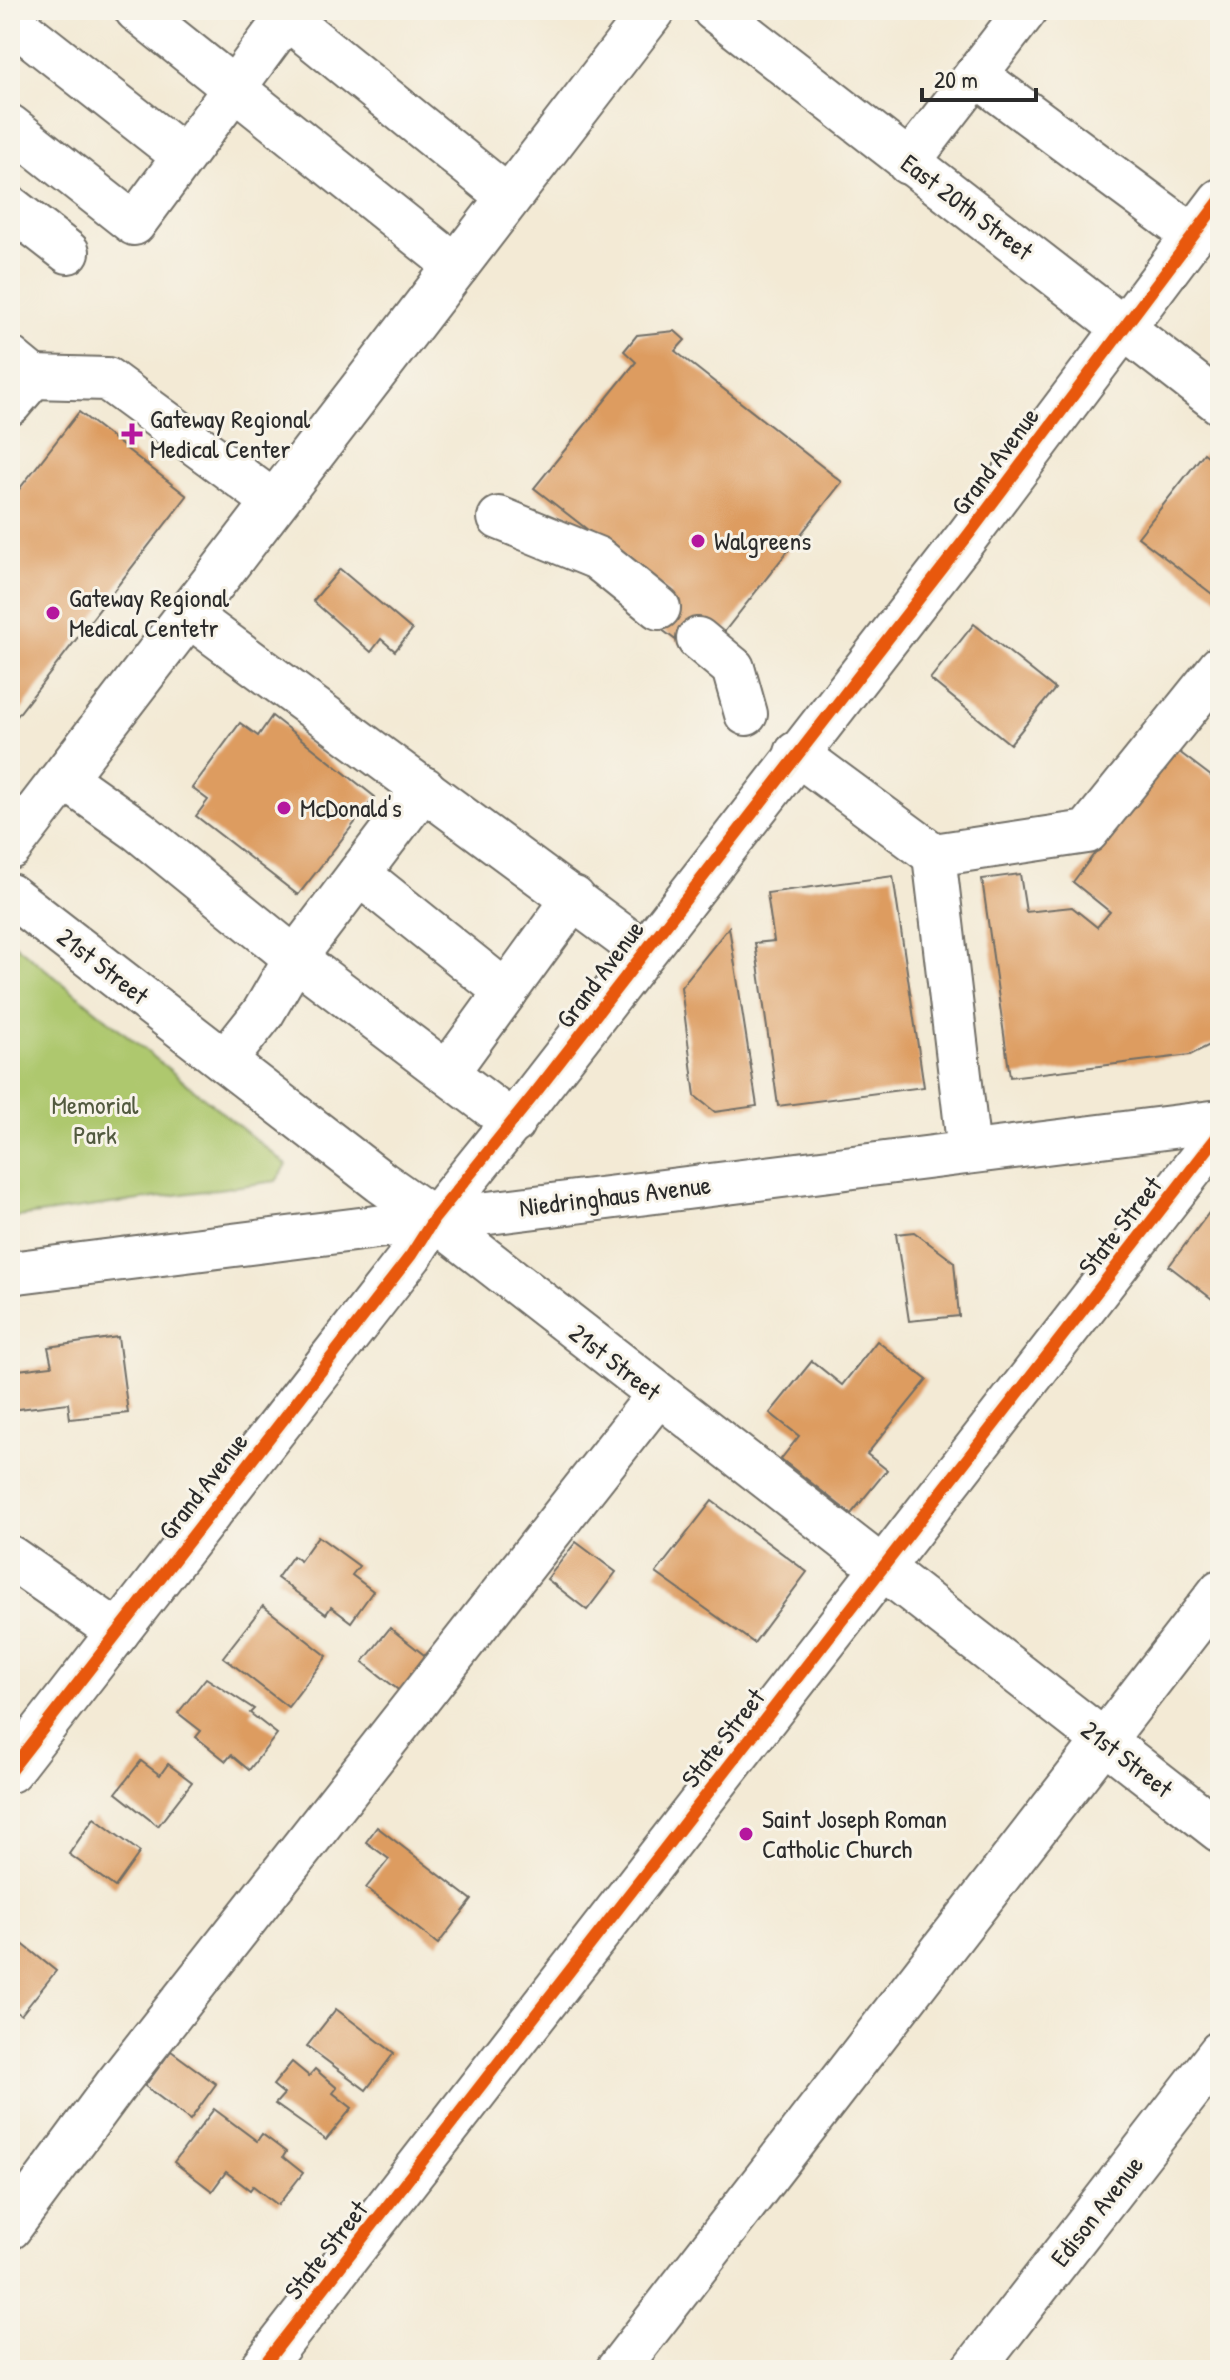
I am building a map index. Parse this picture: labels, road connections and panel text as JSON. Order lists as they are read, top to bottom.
{
  "streets": {
    "street": [
      "East 20th Street",
      "Grand Avenue",
      "21st Street",
      "Niedringhaus Avenue",
      "State Street",
      "Edison Avenue"
    ]
  },
  "crossings": [
    ["East 20th Street", "Grand Avenue"],
    ["Grand Avenue", "21st Street"],
    ["Grand Avenue", "Niedringhaus Avenue"],
    ["21st Street", "Niedringhaus Avenue"],
    ["21st Street", "State Street"]
  ],
  "parks": ["Memorial Park"],
  "places": {
    "health": ["Gateway Regional Medical Center"],
    "other": [
      "Walgreens",
      "Gateway Regional Medical Centetr",
      "McDonald's",
      "Saint Joseph Roman Catholic Church"
    ]
  },
  "scale_bar": "20 m"
}
